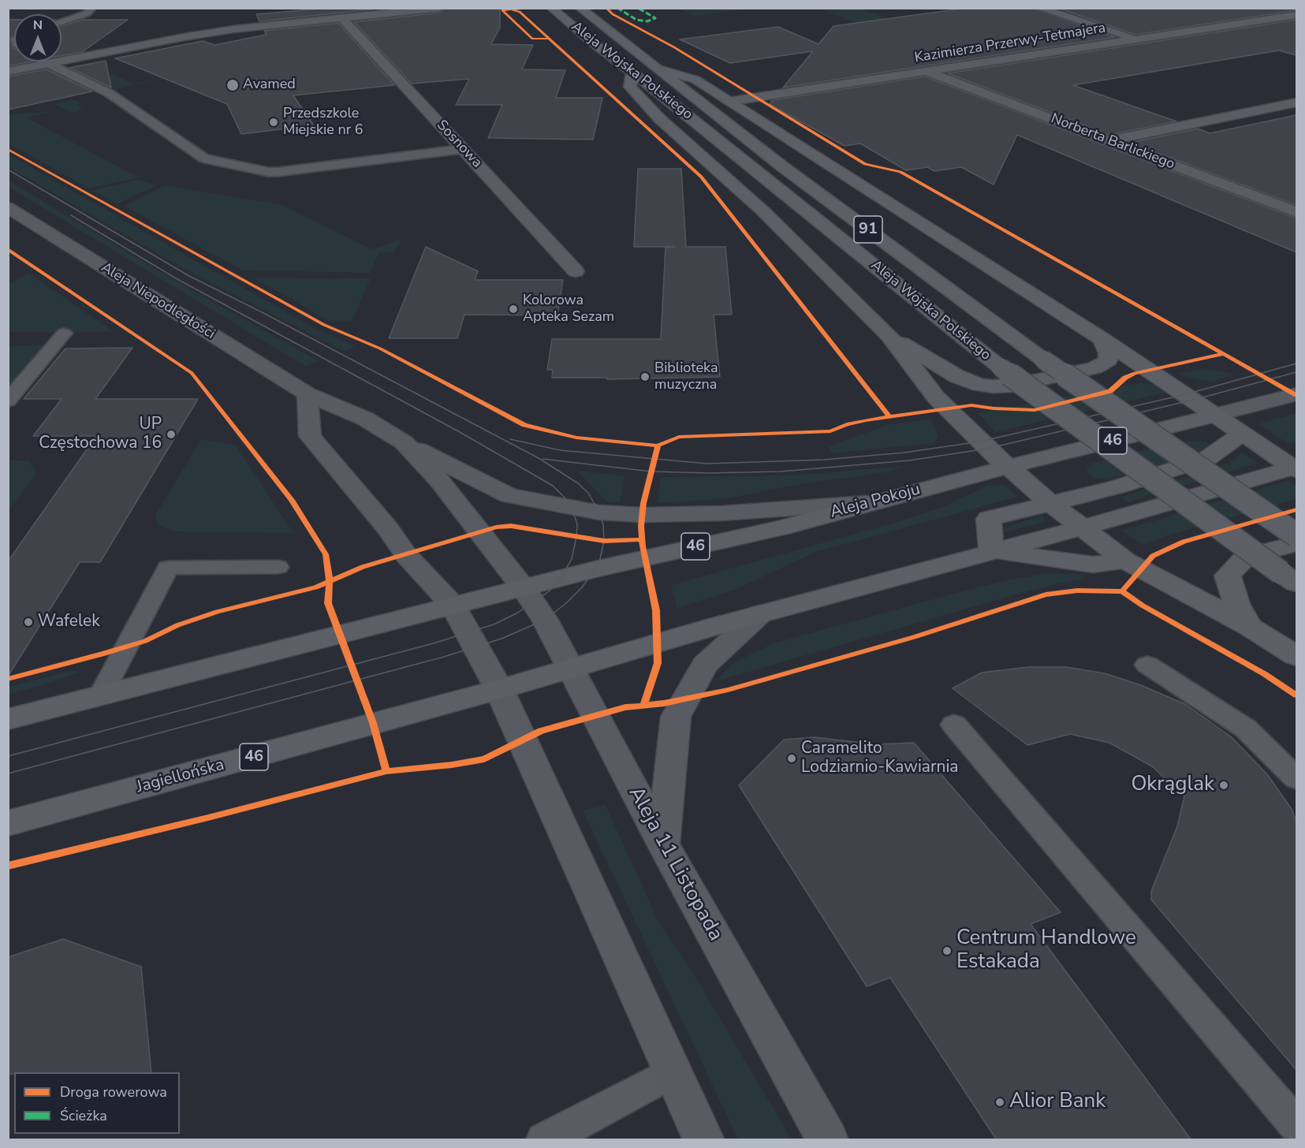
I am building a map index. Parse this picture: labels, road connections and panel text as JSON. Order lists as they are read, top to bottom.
{
  "streets": {
    "main road": [
      "Aleja Wojska Polskiego",
      "91",
      "46",
      "Aleja Pokoju",
      "Jagiellońska"
    ],
    "street": [
      "Kazimierza Przerwy-Tetmajera",
      "Norberta Barlickiego",
      "Sosnowa",
      "Aleja Niepodległości",
      "Aleja 11 Listopada"
    ]
  },
  "crossings": [
    ["Kazimierza Przerwy-Tetmajera", "Norberta Barlickiego"],
    ["Aleja Niepodległości", "Aleja Pokoju"],
    ["Aleja Niepodległości", "Aleja 11 Listopada"],
    ["46", "Aleja Pokoju"],
    ["46", "Jagiellońska"],
    ["46", "Aleja 11 Listopada"],
    ["Aleja Pokoju", "Aleja 11 Listopada"],
    ["Jagiellońska", "Aleja 11 Listopada"]
  ],
  "places": [
    "Avamed",
    "Przedszkole Miejskie nr 6",
    "Kolorowa Apteka Sezam",
    "Biblioteka muzyczna",
    "UP Częstochowa 16",
    "Wafelek",
    "Caramelito Lodziarnio-Kawiarnia",
    "Okrąglak",
    "Centrum Handlowe Estakada",
    "Alior Bank"
  ],
  "legend": ["Droga rowerowa", "Ścieżka"],
  "north": "top"
}
